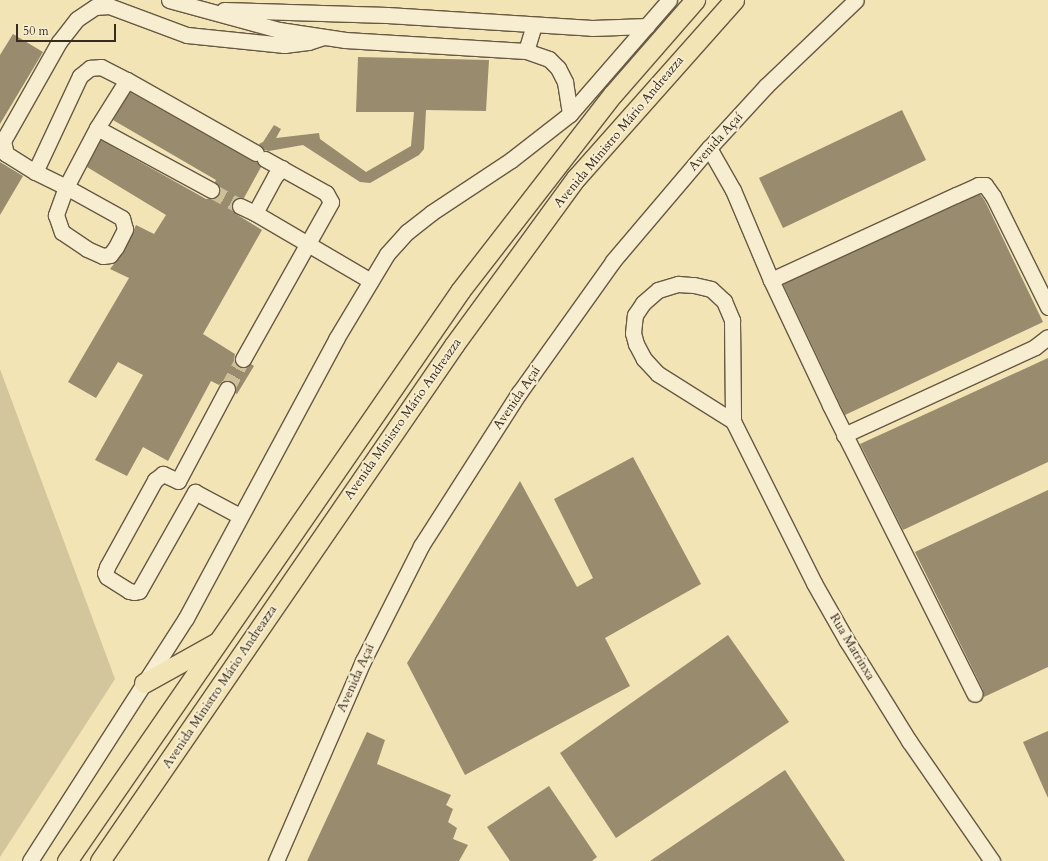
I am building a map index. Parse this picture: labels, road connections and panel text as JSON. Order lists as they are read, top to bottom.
{
  "streets": {
    "main road": ["Avenida Ministro Mário Andreazza"],
    "street": ["Avenida Açaí", "Rua Matrinxa"]
  },
  "scale_bar": "50 m"
}
